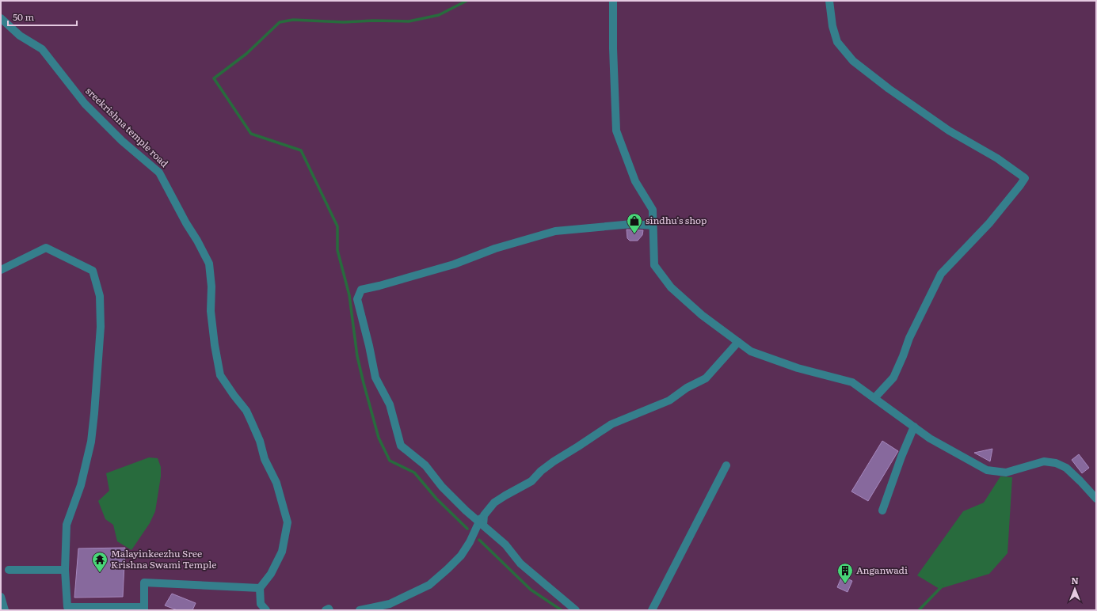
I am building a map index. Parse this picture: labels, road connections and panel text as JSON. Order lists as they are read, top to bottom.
{
  "streets": {
    "street": ["sreekrishna temple road"]
  },
  "places": {
    "shop": ["sindhu's shop"],
    "temple": ["Malayinkeezhu Sree Krishna Swami Temple"],
    "building": ["Anganwadi"]
  },
  "scale_bar": "50 m",
  "north": "top"
}
